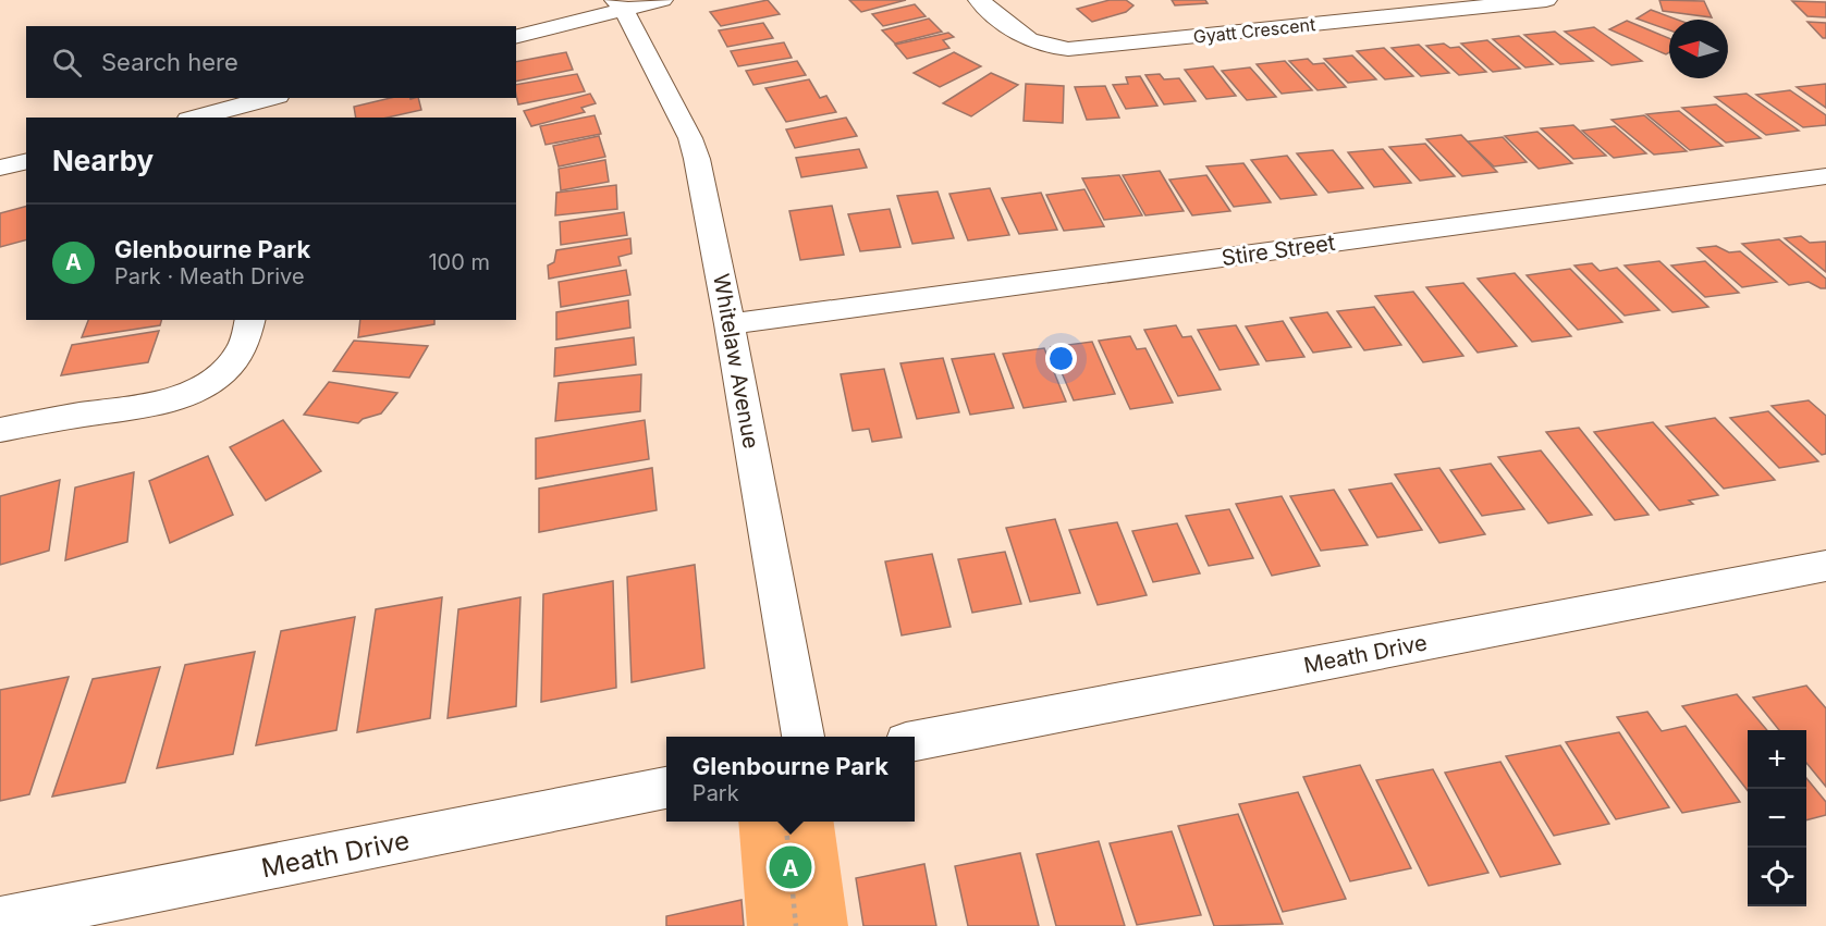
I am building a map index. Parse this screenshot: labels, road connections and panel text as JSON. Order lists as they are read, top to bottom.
{
  "streets": {
    "street": [
      "Gyatt Crescent",
      "Stire Street",
      "Whitelaw Avenue",
      "Meath Drive"
    ]
  },
  "crossings": [
    ["Stire Street", "Whitelaw Avenue"]
  ],
  "north": "left",
  "page": {
    "search": "Search here",
    "heading": "Nearby",
    "list": [
      {
        "mark": "A",
        "name": "Glenbourne Park",
        "note": "Park · Meath Drive",
        "value": "100 m"
      }
    ],
    "map_buttons": ["+", "−"],
    "popup": ["Glenbourne Park", "Park"],
    "pins": "A"
  }
}
